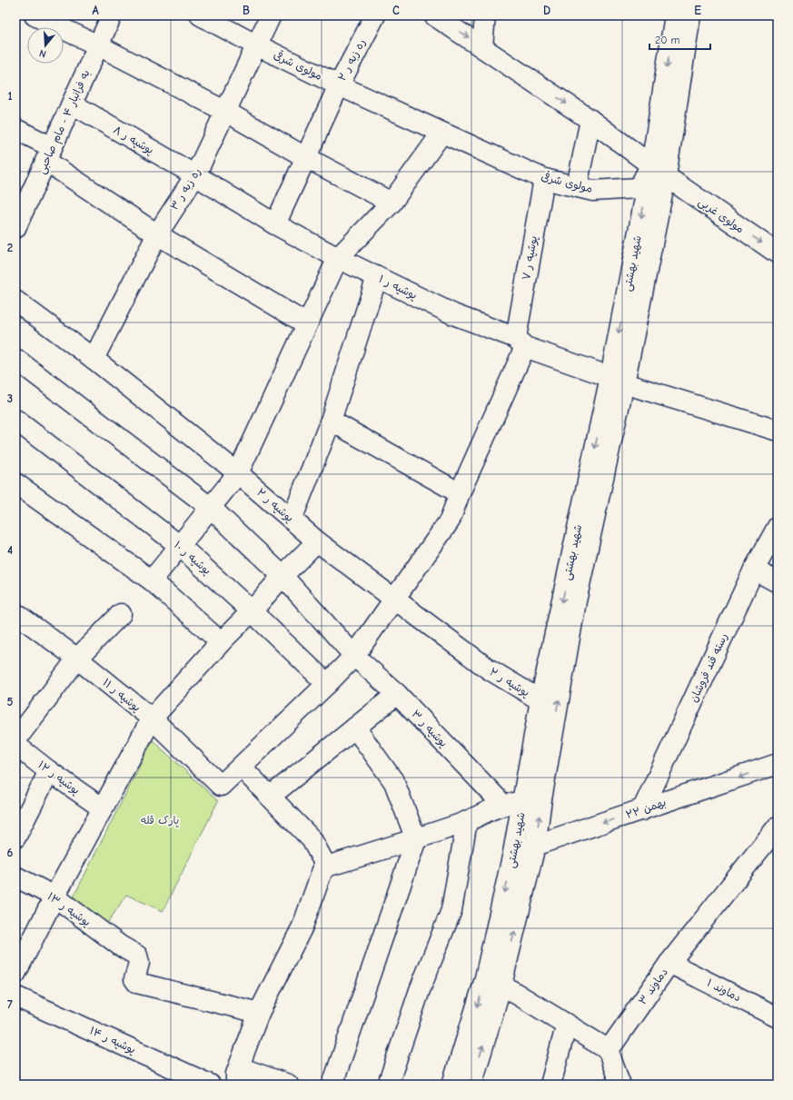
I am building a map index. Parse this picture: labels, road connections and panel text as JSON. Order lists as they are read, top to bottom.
{
  "streets": {
    "street": [
      "ره زبه ر ۲",
      "مولوی شرقی",
      "به فرانبار ۴ - مام صاحبی",
      "پوشپە ر ۸",
      "ره زبه ر ۳",
      "مولوی غربی",
      "پوشپه ر ۷",
      "شهید بهشتی",
      "۱ پوشپه ر",
      "پوشپه ر ۲",
      "پوشپه ر ۱۰",
      "رسته قند فروشان",
      "پوشپه ر ۱۱",
      "پوشپه ر ۳",
      "پوشپه ر ۱۲",
      "۲۲ بهمن",
      "پوشپه ر ۱۳",
      "دماوند ۳",
      "دماوند ۱",
      "پوشپه ر ۱۴"
    ]
  },
  "crossings": [
    ["ره زبه ر ۲", "مولوی شرقی"],
    ["ره زبه ر ۲", "۱ پوشپه ر"],
    ["مولوی شرقی", "ره زبه ر ۳"],
    ["مولوی شرقی", "مولوی غربی"],
    ["مولوی شرقی", "پوشپه ر ۷"],
    ["مولوی شرقی", "شهید بهشتی"],
    ["به فرانبار ۴ - مام صاحبی", "پوشپە ر ۸"],
    ["پوشپە ر ۸", "ره زبه ر ۳"],
    ["پوشپە ر ۸", "۱ پوشپه ر"],
    ["ره زبه ر ۳", "۱ پوشپه ر"],
    ["ره زبه ر ۳", "پوشپه ر ۲"],
    ["مولوی غربی", "شهید بهشتی"],
    ["پوشپه ر ۷", "۱ پوشپه ر"],
    ["پوشپه ر ۷", "پوشپه ر ۲"],
    ["پوشپه ر ۷", "پوشپه ر ۳"],
    ["شهید بهشتی", "۱ پوشپه ر"],
    ["شهید بهشتی", "پوشپه ر ۲"],
    ["شهید بهشتی", "۲۲ بهمن"],
    ["رسته قند فروشان", "۲۲ بهمن"],
    ["دماوند ۳", "دماوند ۱"]
  ],
  "one_way": ["مولوی غربی", "۲۲ بهمن"],
  "parks": ["پارک قله"],
  "scale_bar": "20 m",
  "north": "bottom",
  "grid": {
    "columns": [
      "A",
      "B",
      "C",
      "D",
      "E"
    ],
    "rows": [
      "1",
      "2",
      "3",
      "4",
      "5",
      "6",
      "7"
    ]
  }
}
